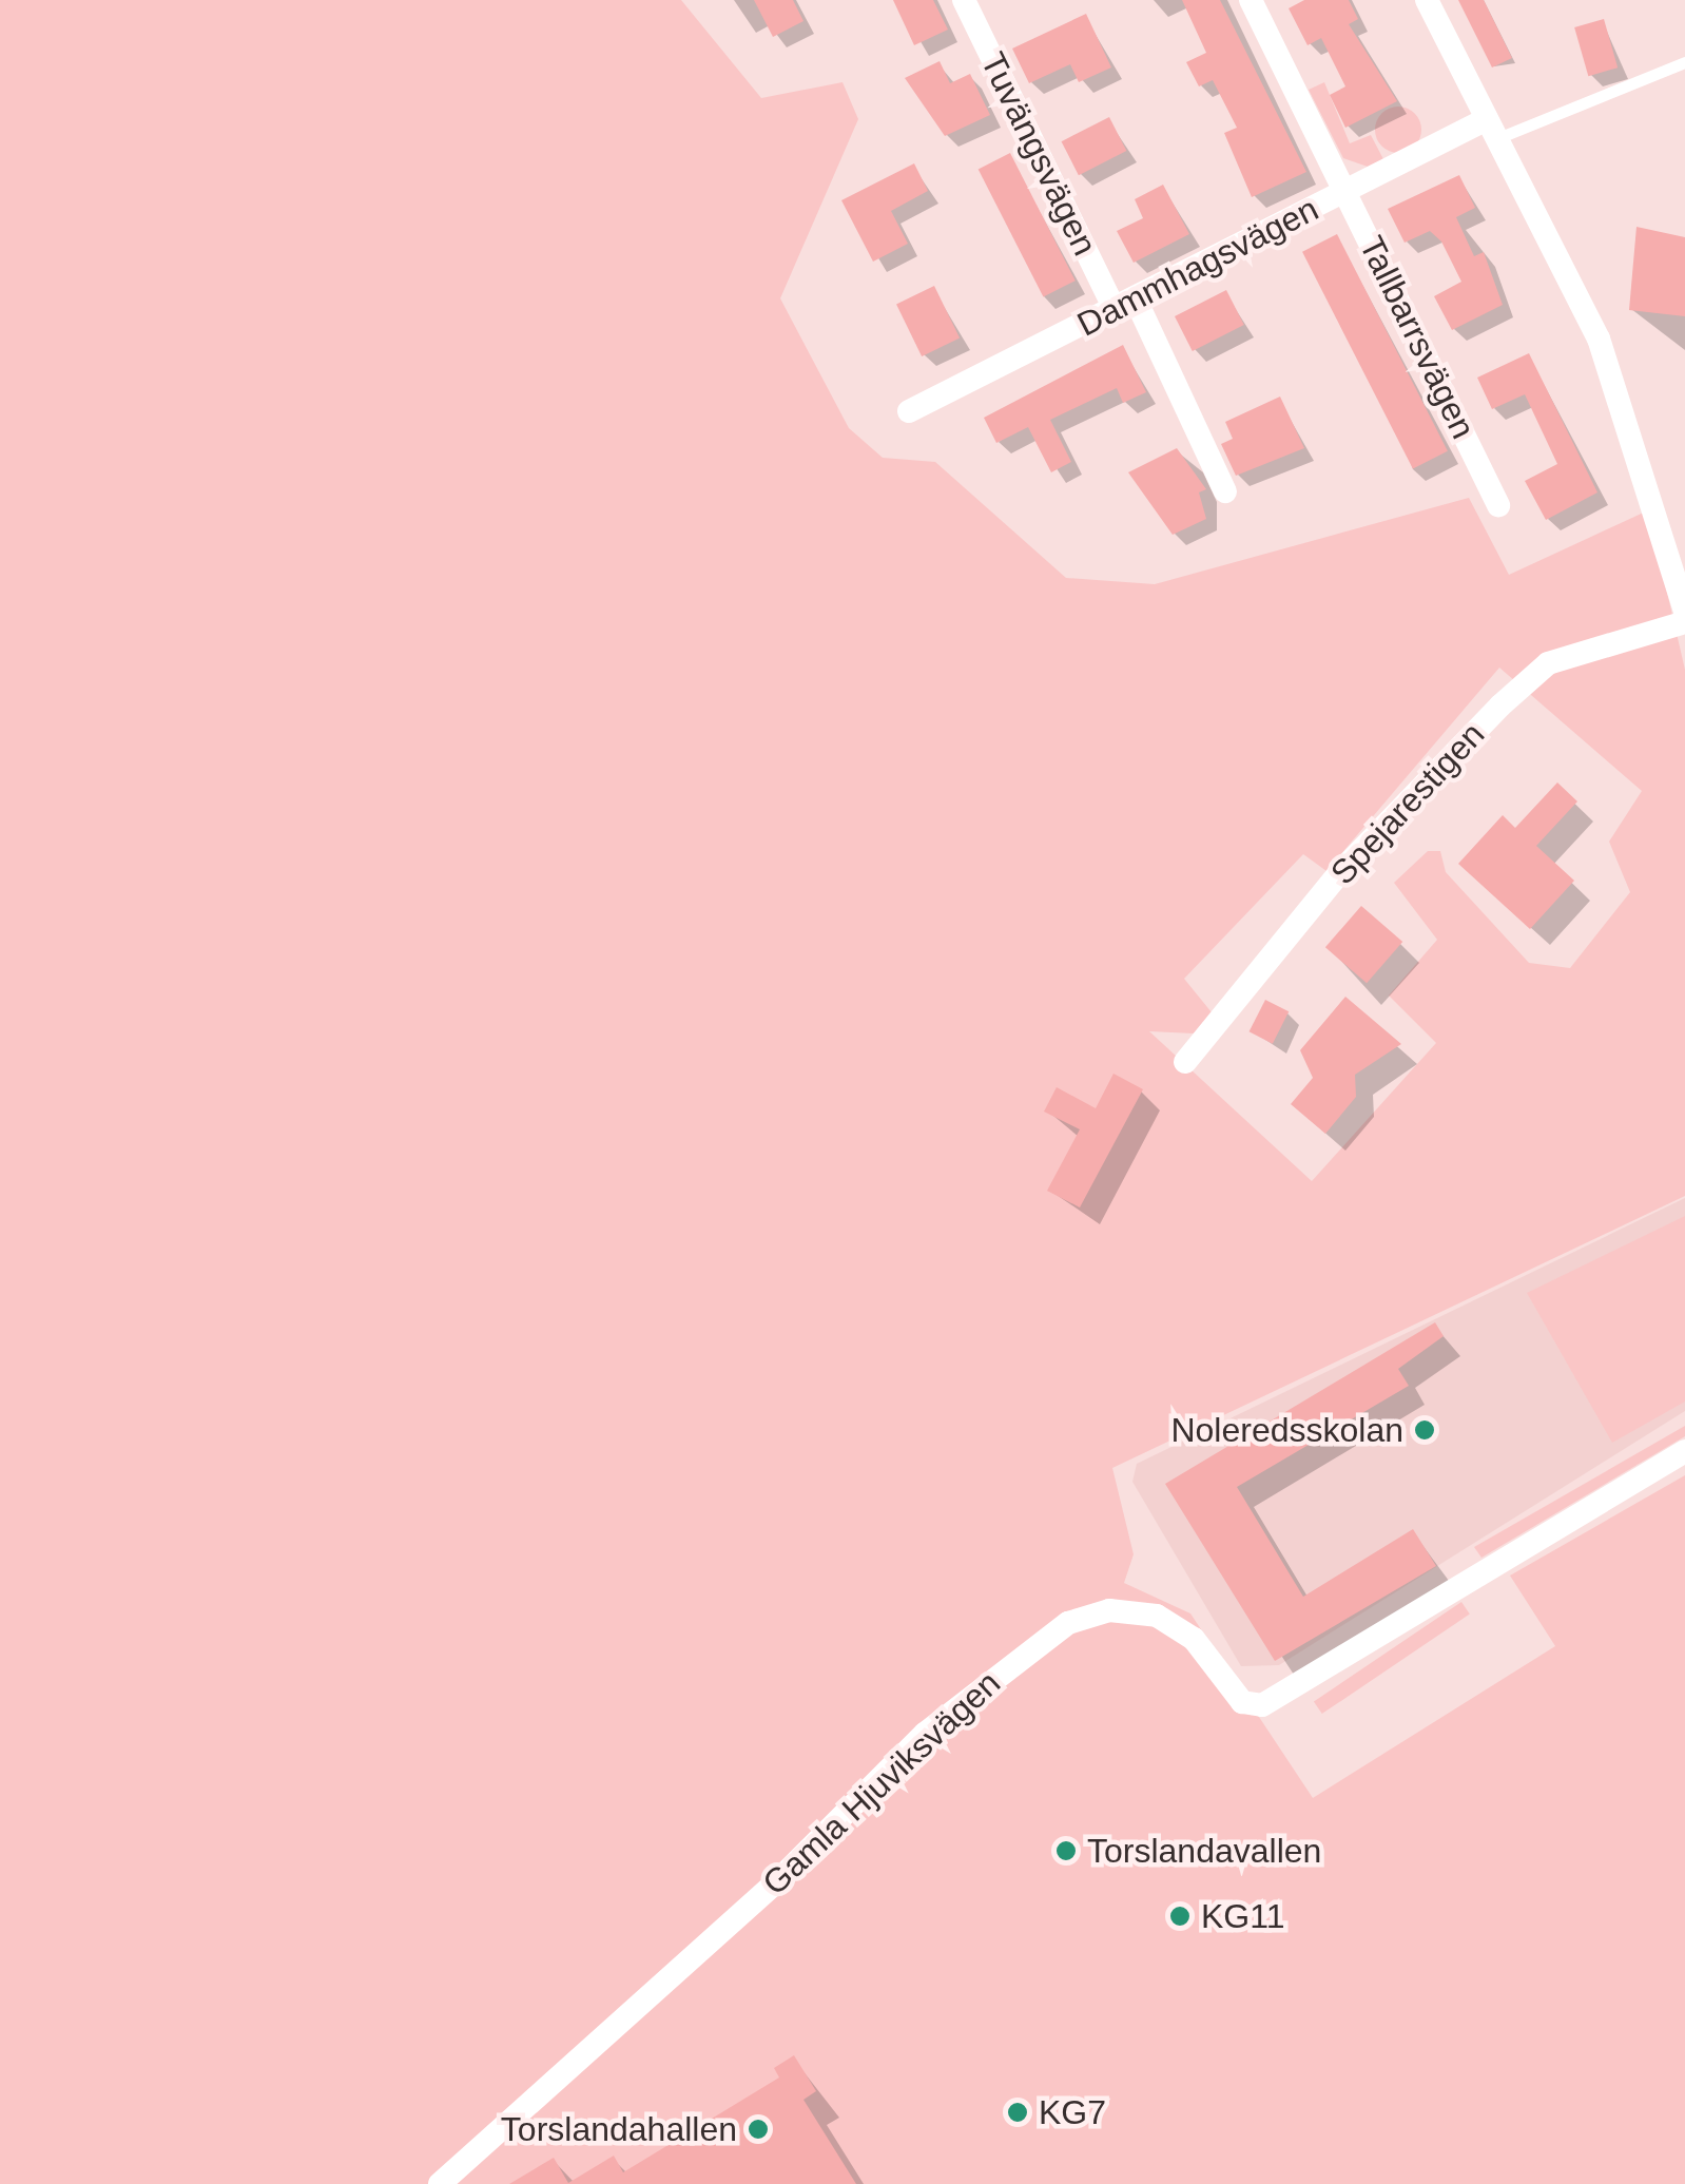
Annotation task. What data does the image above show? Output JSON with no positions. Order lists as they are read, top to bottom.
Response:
{
  "streets": {
    "street": [
      "Tuvängsvägen",
      "Dammhagsvägen",
      "Tallbarrsvägen",
      "Spejarestigen",
      "Gamla Hjuviksvägen"
    ]
  },
  "crossings": [
    ["Tuvängsvägen", "Dammhagsvägen"],
    ["Dammhagsvägen", "Tallbarrsvägen"]
  ],
  "places": [
    "Noleredsskolan",
    "Torslandavallen",
    "KG11",
    "KG7",
    "Torslandahallen"
  ]
}
